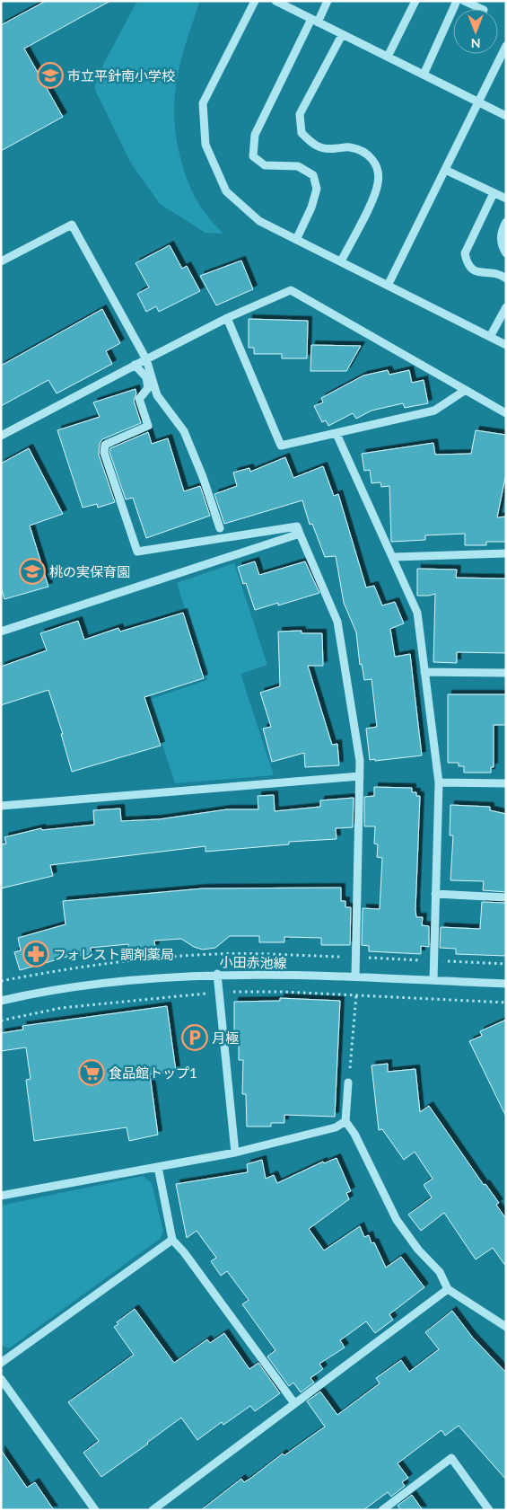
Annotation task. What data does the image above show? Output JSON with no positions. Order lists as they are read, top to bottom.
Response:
{
  "streets": {
    "street": ["小田赤池線"]
  },
  "places": {
    "school or university": ["市立平針南小学校", "桃の実保育園"],
    "pharmacy": ["フォレスト調剤薬局"],
    "parking": ["月極"],
    "supermarket": ["食品館トップ1"]
  },
  "north": "bottom"
}
